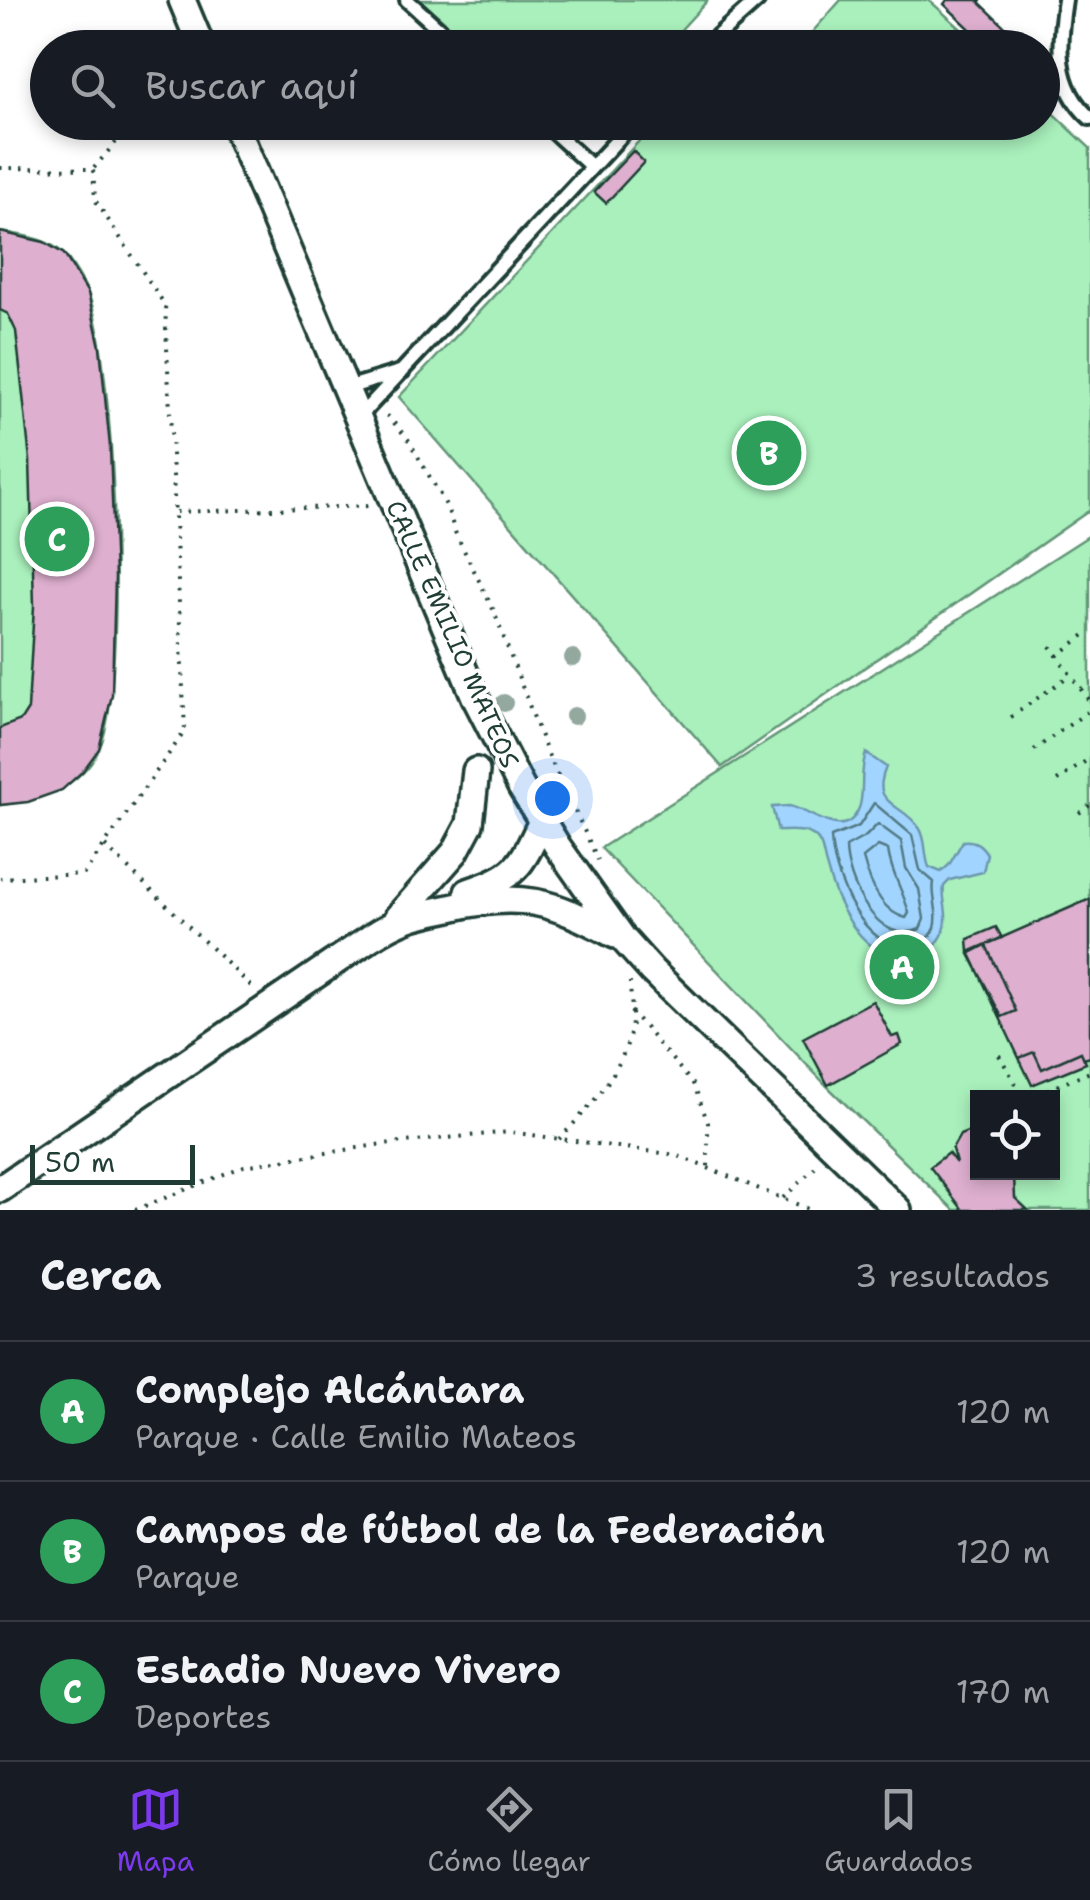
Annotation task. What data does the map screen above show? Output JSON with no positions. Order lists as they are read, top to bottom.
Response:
{
  "streets": {
    "street": ["CALLE EMILIO MATEOS"]
  },
  "scale_bar": "50 m",
  "page": {
    "search": "Buscar aquí",
    "pins": ["B", "C", "A"],
    "scale": "50 m",
    "heading": ["Cerca", "3 resultados"],
    "list": [
      {
        "mark": "A",
        "name": "Complejo Alcántara",
        "note": "Parque · Calle Emilio Mateos",
        "value": "120 m"
      },
      {
        "mark": "B",
        "name": "Campos de fútbol de la Federación",
        "note": "Parque",
        "value": "120 m"
      },
      {
        "mark": "C",
        "name": "Estadio Nuevo Vivero",
        "note": "Deportes",
        "value": "170 m"
      }
    ],
    "nav": ["Mapa", "Cómo llegar", "Guardados"]
  }
}
